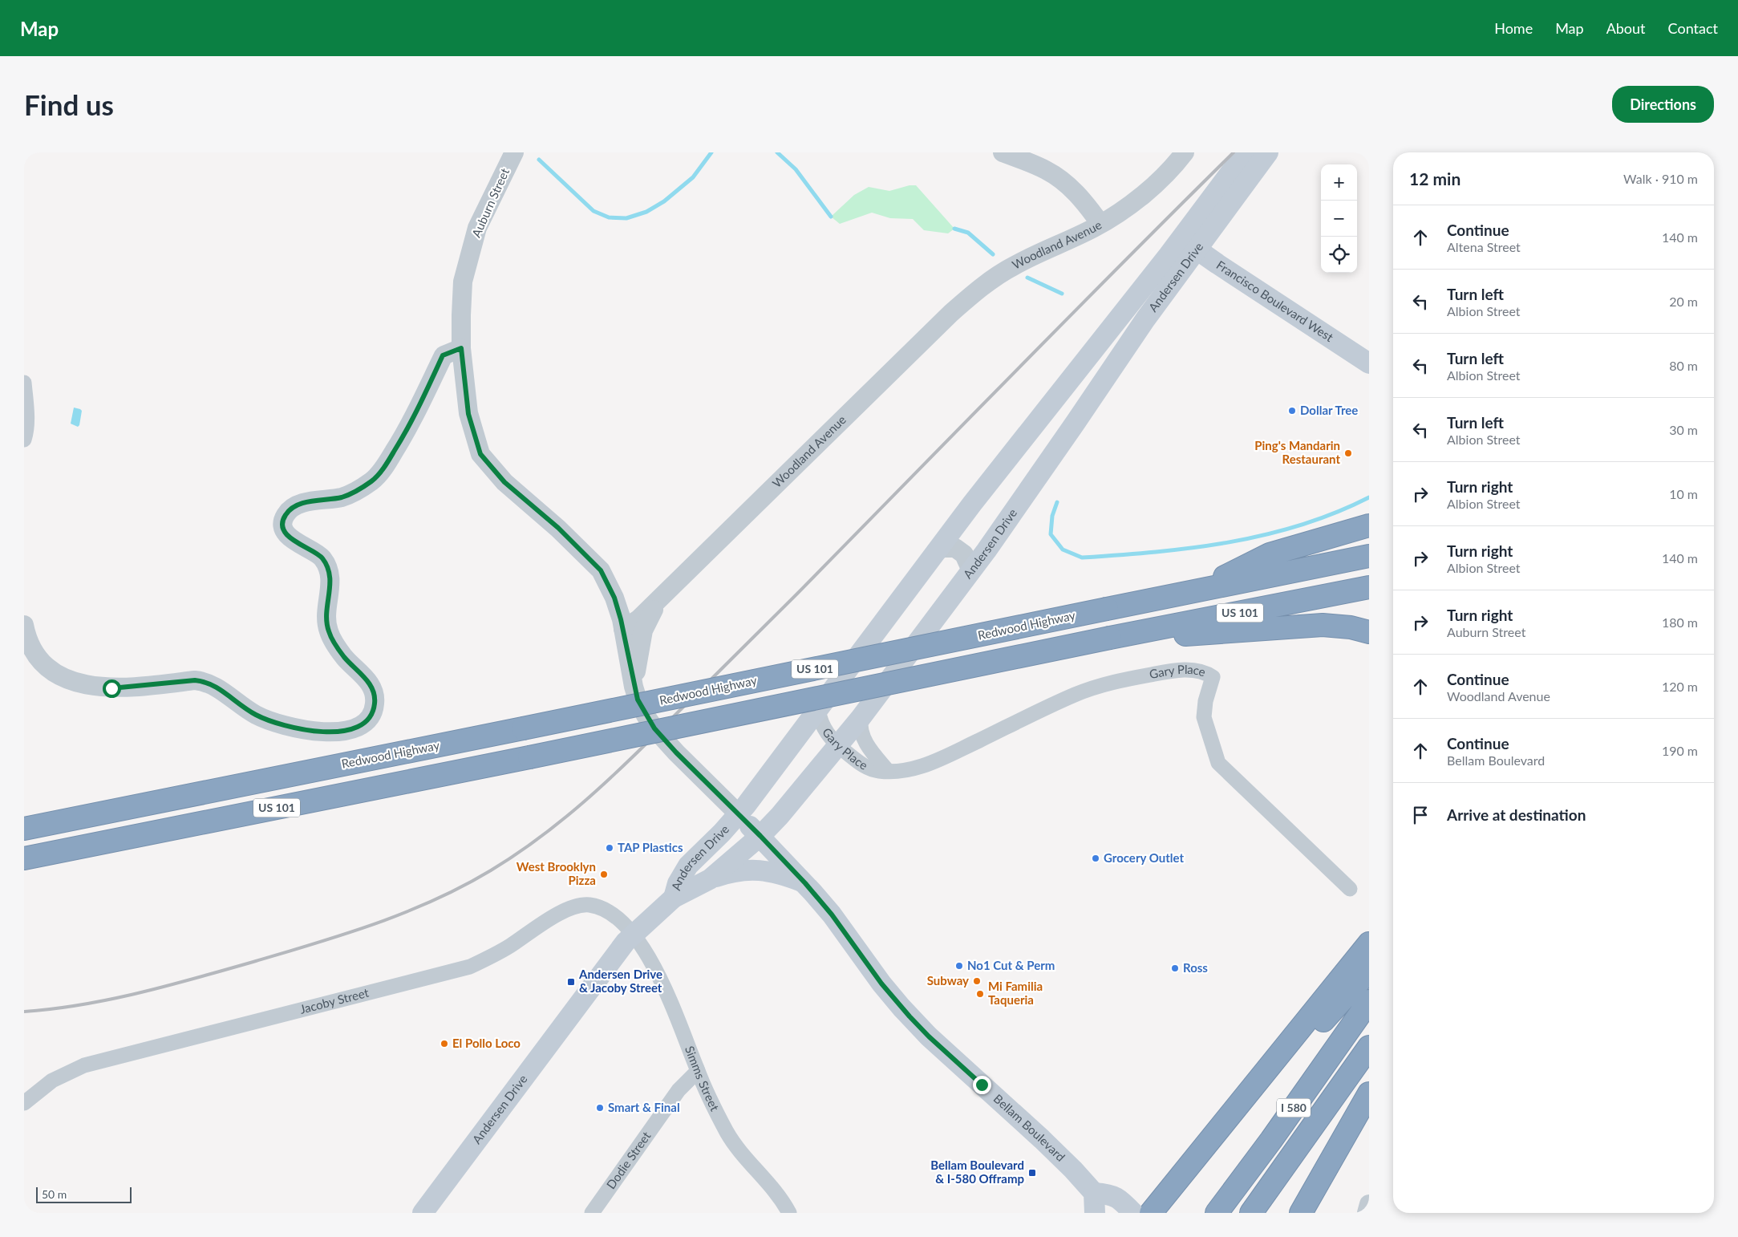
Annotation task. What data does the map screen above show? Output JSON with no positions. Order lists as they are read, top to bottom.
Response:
{
  "streets": {
    "highway": ["US 101", "Redwood Highway", "I 580"],
    "main road": ["Andersen Drive", "Francisco Boulevard West", "Bellam Boulevard"],
    "street": [
      "Auburn Street",
      "Woodland Avenue",
      "Gary Place",
      "Jacoby Street",
      "Simms Street",
      "Dodie Street"
    ]
  },
  "crossings": [
    ["Auburn Street", "Woodland Avenue"],
    ["Andersen Drive", "Francisco Boulevard West"],
    ["Andersen Drive", "Gary Place"],
    ["Andersen Drive", "Jacoby Street"],
    ["Andersen Drive", "Simms Street"],
    ["Andersen Drive", "Bellam Boulevard"],
    ["Jacoby Street", "Simms Street"],
    ["Simms Street", "Dodie Street"]
  ],
  "places": {
    "other": [
      "Dollar Tree",
      "Ping's Mandarin Restaurant",
      "TAP Plastics",
      "Grocery Outlet",
      "West Brooklyn Pizza",
      "No1 Cut & Perm",
      "Ross",
      "Subway",
      "Mi Familia Taqueria",
      "El Pollo Loco",
      "Smart & Final"
    ],
    "transit": ["Andersen Drive & Jacoby Street", "Bellam Boulevard & I-580 Offramp"]
  },
  "scale_bar": "50 m",
  "page": {
    "header": "Map",
    "nav": [
      "Home",
      "Map",
      "About",
      "Contact"
    ],
    "buttons": "Directions",
    "title": "Find us",
    "heading": ["12 min", "Walk · 910 m"],
    "map_buttons": ["+", "−"],
    "list": [
      ["Continue", "Altena Street", "140 m"],
      ["Turn left", "Albion Street", "20 m"],
      ["Turn left", "Albion Street", "80 m"],
      ["Turn left", "Albion Street", "30 m"],
      ["Turn right", "Albion Street", "10 m"],
      ["Turn right", "Albion Street", "140 m"],
      ["Turn right", "Auburn Street", "180 m"],
      ["Continue", "Woodland Avenue", "120 m"],
      ["Continue", "Bellam Boulevard", "190 m"],
      "Arrive at destination"
    ],
    "scale": "50 m"
  }
}
